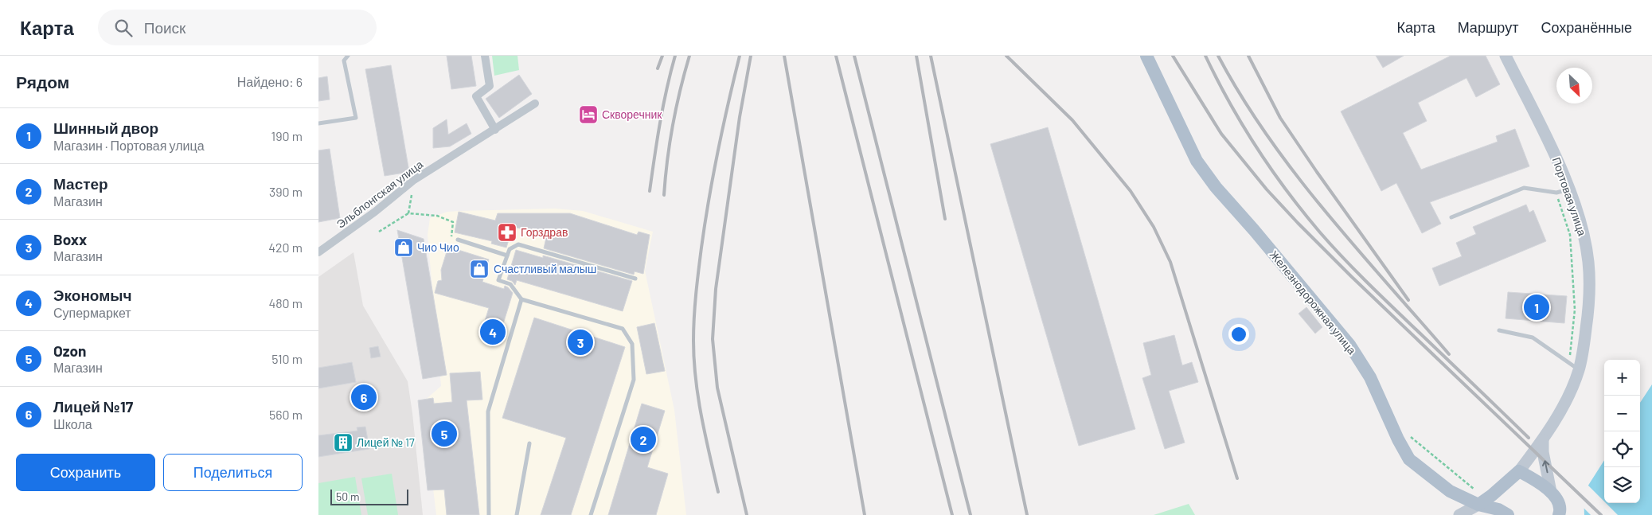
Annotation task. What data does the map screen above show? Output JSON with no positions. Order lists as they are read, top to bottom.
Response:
{
  "streets": {
    "main road": ["Портовая улица", "Железнодорожная улица"],
    "street": ["Эльблонгская улица"]
  },
  "crossings": [
    ["Портовая улица", "Железнодорожная улица"]
  ],
  "places": {
    "hotel": ["Скворечник"],
    "pharmacy": ["Горздрав"],
    "shop": ["Чио Чио", "Счастливый малыш"],
    "building": ["Лицей № 17"]
  },
  "scale_bar": "50 m",
  "north": "bottom right",
  "page": {
    "header": "Карта",
    "search": "Поиск",
    "nav": ["Карта", "Маршрут", "Сохранённые"],
    "heading": ["Рядом", "Найдено: 6"],
    "list": [
      {
        "mark": "1",
        "name": "Шинный двор",
        "note": "Магазин · Портовая улица",
        "value": "190 m"
      },
      {
        "mark": "2",
        "name": "Мастер",
        "note": "Магазин",
        "value": "390 m"
      },
      {
        "mark": "3",
        "name": "Boxx",
        "note": "Магазин",
        "value": "420 m"
      },
      {
        "mark": "4",
        "name": "Экономыч",
        "note": "Супермаркет",
        "value": "480 m"
      },
      {
        "mark": "5",
        "name": "Ozon",
        "note": "Магазин",
        "value": "510 m"
      },
      {
        "mark": "6",
        "name": "Лицей №17",
        "note": "Школа",
        "value": "560 m"
      }
    ],
    "pins": [
      "1",
      "4",
      "3",
      "6",
      "5",
      "2"
    ],
    "map_buttons": ["+", "−"],
    "buttons": ["Сохранить", "Поделиться"],
    "scale": "50 m"
  }
}
